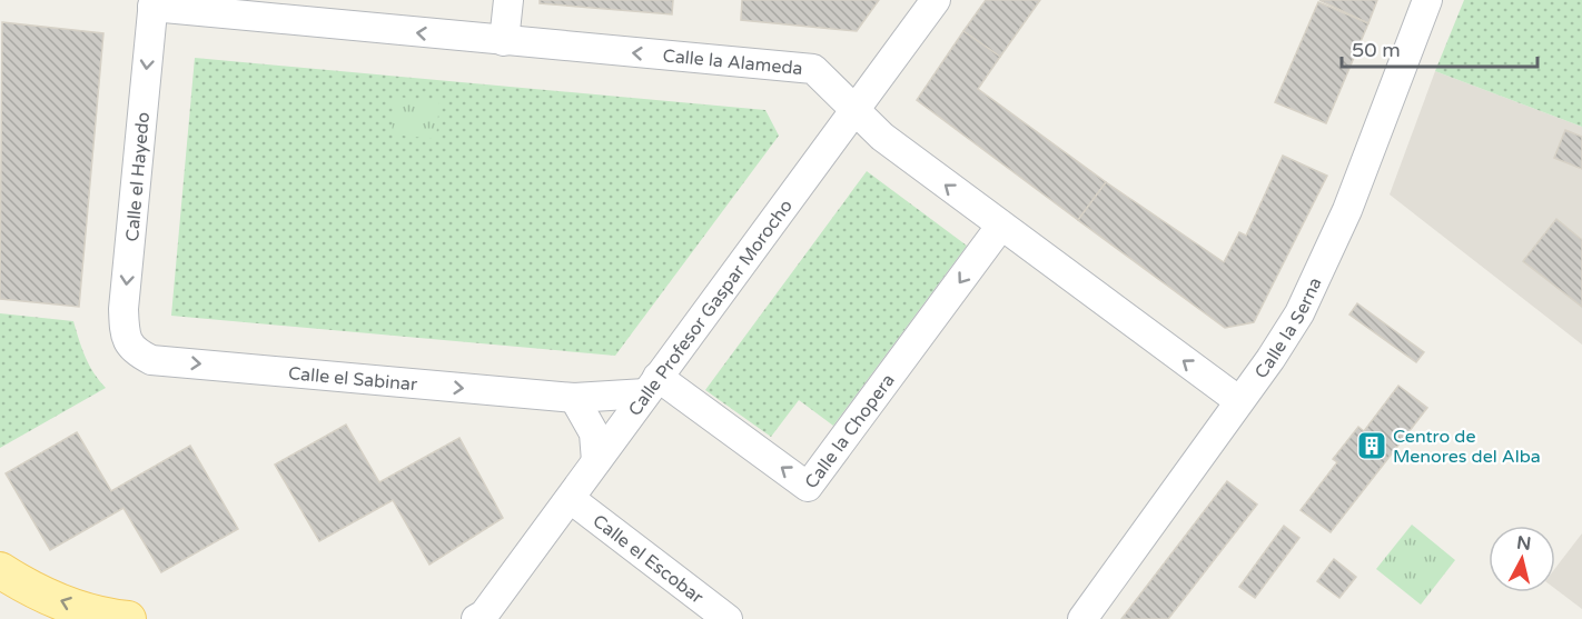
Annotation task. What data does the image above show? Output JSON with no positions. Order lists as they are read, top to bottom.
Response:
{
  "streets": {
    "street": [
      "Calle la Alameda",
      "Calle el Hayedo",
      "Calle Profesor Gaspar Morocho",
      "Calle la Serna",
      "Calle el Sabinar",
      "Calle la Chopera",
      "Calle el Escobar"
    ]
  },
  "crossings": [
    ["Calle la Alameda", "Calle el Hayedo"],
    ["Calle la Alameda", "Calle Profesor Gaspar Morocho"],
    ["Calle la Alameda", "Calle la Serna"],
    ["Calle la Alameda", "Calle la Chopera"],
    ["Calle el Hayedo", "Calle el Sabinar"],
    ["Calle Profesor Gaspar Morocho", "Calle el Sabinar"],
    ["Calle Profesor Gaspar Morocho", "Calle la Chopera"],
    ["Calle Profesor Gaspar Morocho", "Calle el Escobar"],
    ["Calle el Sabinar", "Calle la Chopera"]
  ],
  "one_way": ["Calle la Alameda", "Calle el Hayedo", "Calle el Sabinar"],
  "places": {
    "building": ["Centro de Menores del Alba"]
  },
  "scale_bar": "50 m",
  "north": "top"
}
